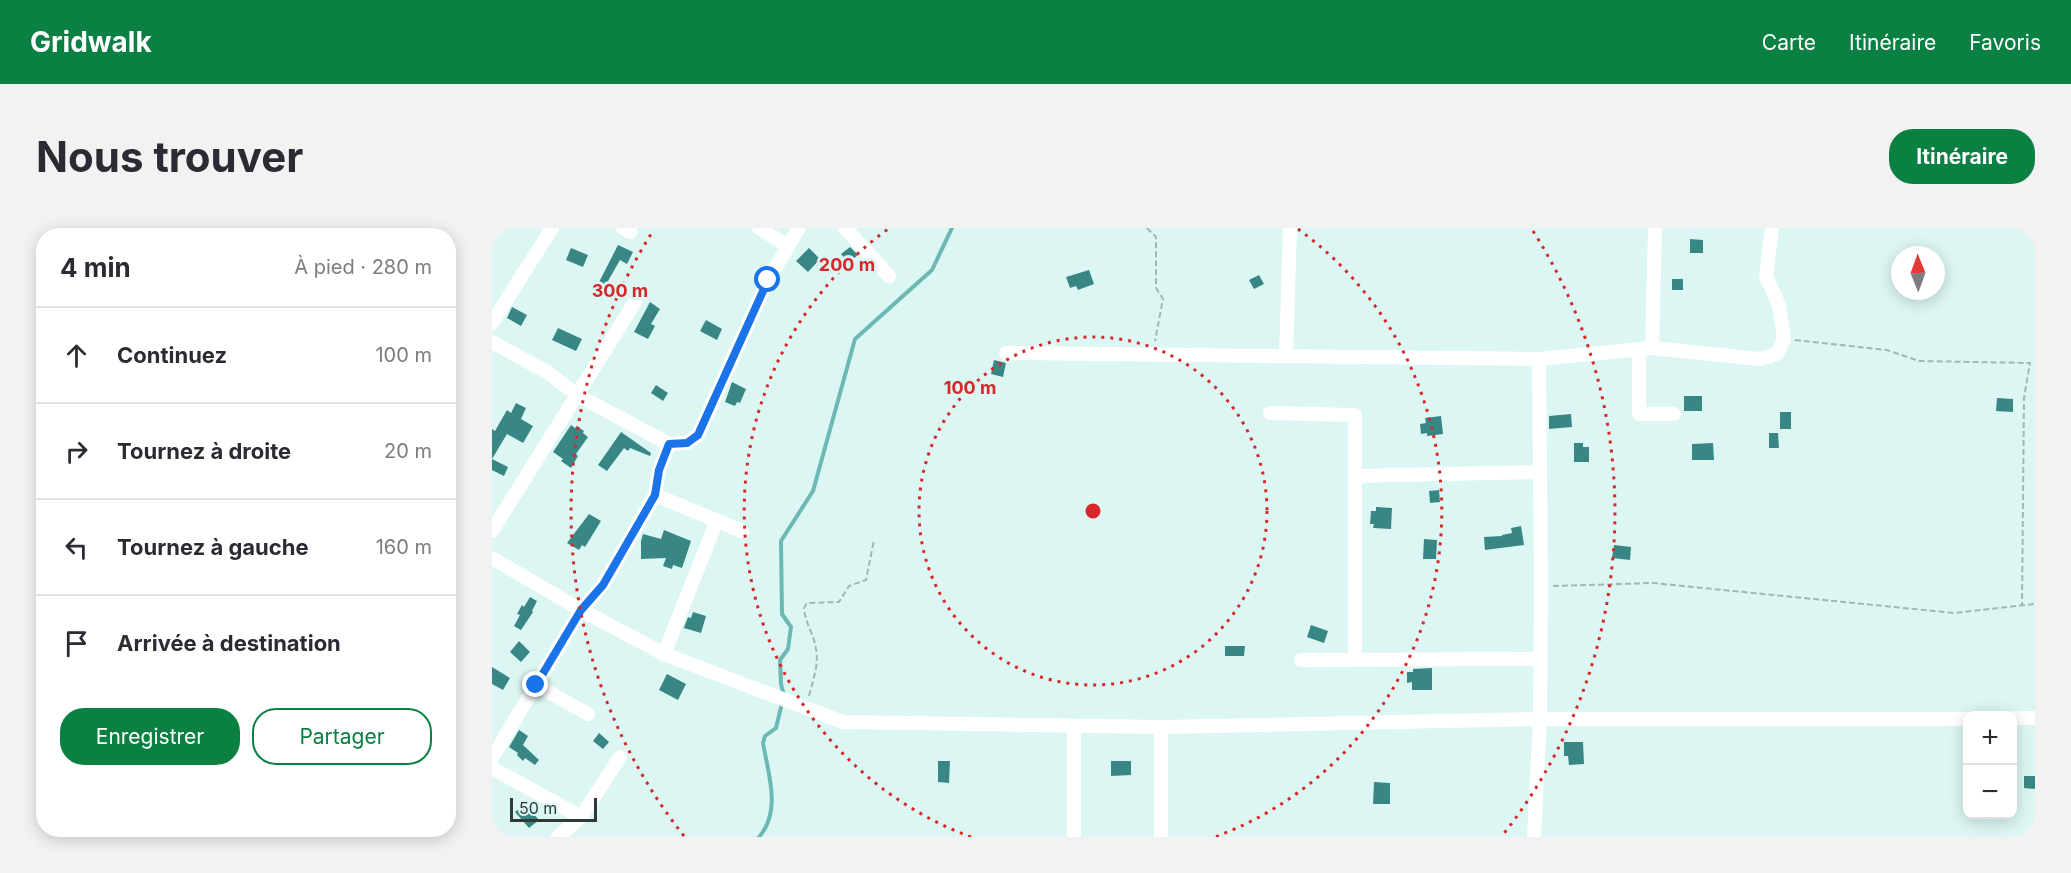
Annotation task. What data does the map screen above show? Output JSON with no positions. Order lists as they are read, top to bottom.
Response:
{
  "scale_bar": "50 m",
  "north": "top",
  "page": {
    "header": "Gridwalk",
    "nav": ["Carte", "Itinéraire", "Favoris"],
    "buttons": [
      "Itinéraire",
      ["Enregistrer", "Partager"]
    ],
    "title": "Nous trouver",
    "heading": ["4 min", "À pied · 280 m"],
    "list": [
      ["Continuez", "100 m"],
      ["Tournez à droite", "20 m"],
      ["Tournez à gauche", "160 m"],
      "Arrivée à destination"
    ],
    "map_buttons": ["+", "−"],
    "scale": "50 m"
  },
  "rings": ["200 m", "300 m", "100 m"]
}
